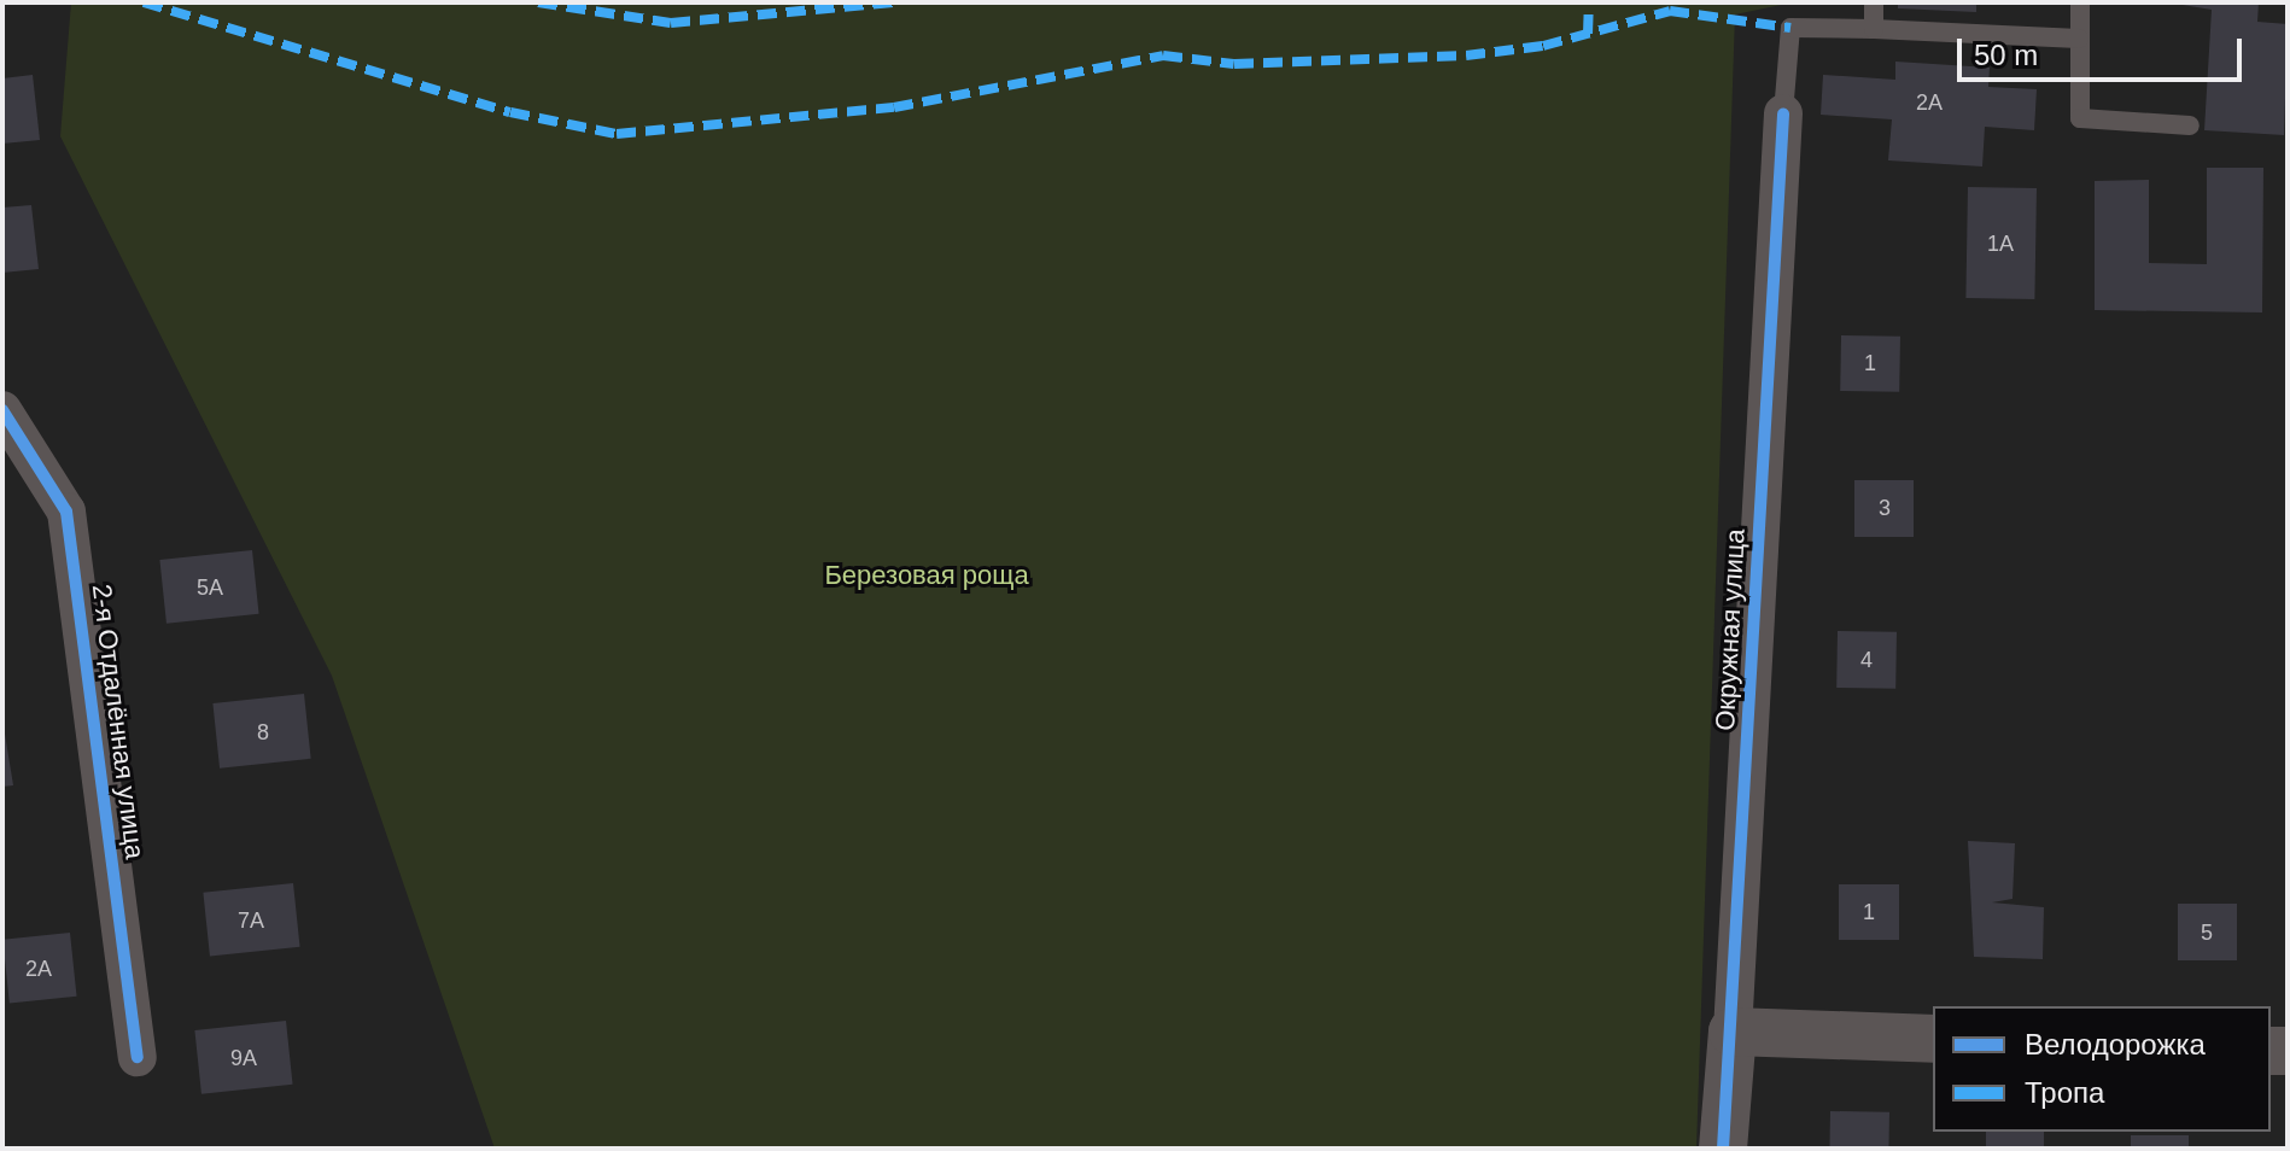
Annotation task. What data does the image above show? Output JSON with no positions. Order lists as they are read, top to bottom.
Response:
{
  "streets": {
    "street": ["Окружная улица", "2-я Отдалённая улица"]
  },
  "parks": ["Березовая роща"],
  "house_numbers": [
    "2А",
    "1А",
    "1",
    "3",
    "5А",
    "4",
    "8",
    "1",
    "7А",
    "5",
    "2А",
    "9А"
  ],
  "legend": ["Велодорожка", "Тропа"],
  "scale_bar": "50 m"
}
